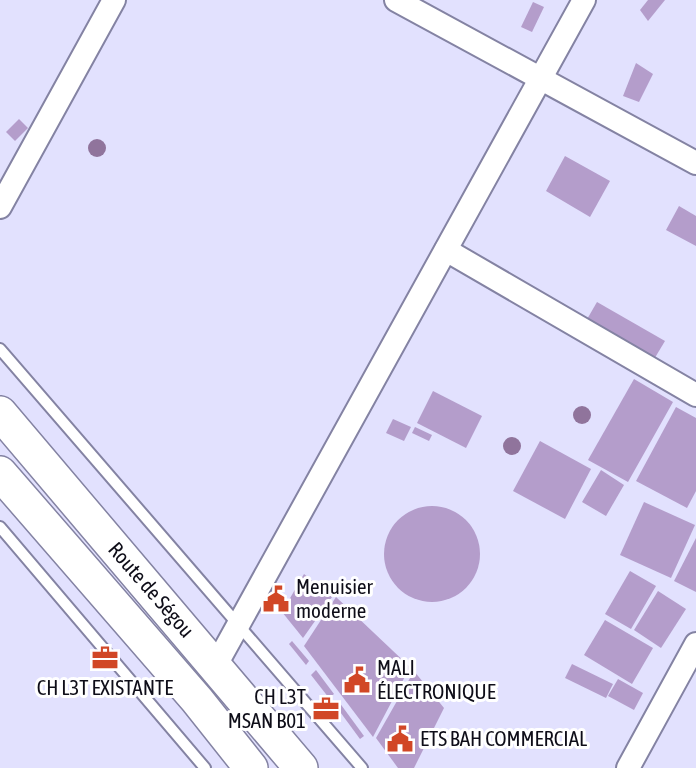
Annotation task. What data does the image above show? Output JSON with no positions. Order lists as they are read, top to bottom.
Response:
{
  "streets": {
    "highway": ["Route de Ségou"]
  },
  "places": {
    "public building": ["Menuisier moderne", "MALI ÉLECTRONIQUE", "ETS BAH COMMERCIAL"],
    "office": ["CH L3T EXISTANTE", "CH L3T MSAN B01"]
  }
}
